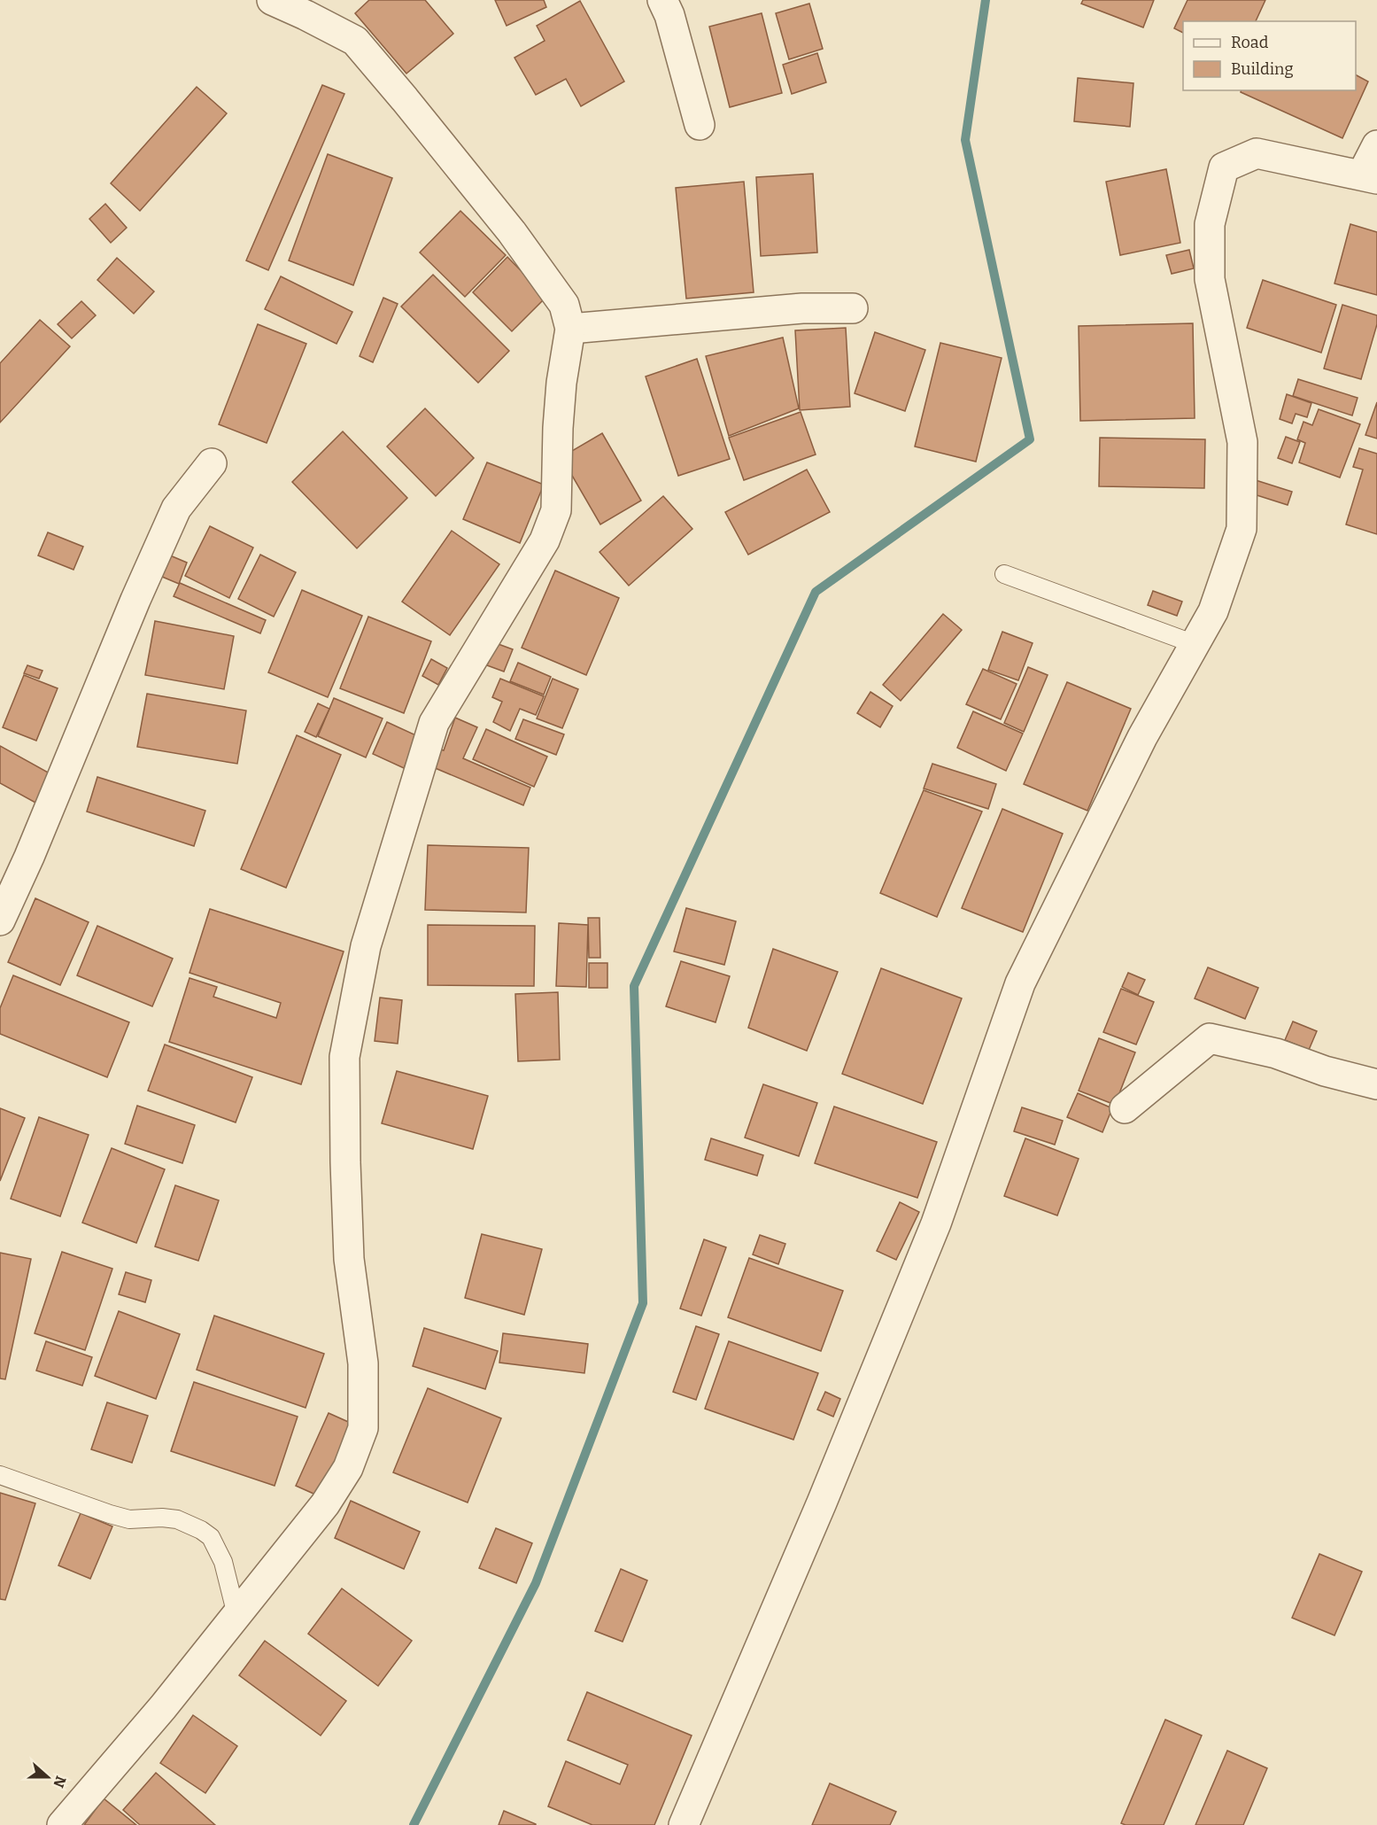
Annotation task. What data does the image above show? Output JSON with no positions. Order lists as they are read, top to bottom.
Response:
{
  "legend": ["Road", "Building"],
  "north": "right"
}
